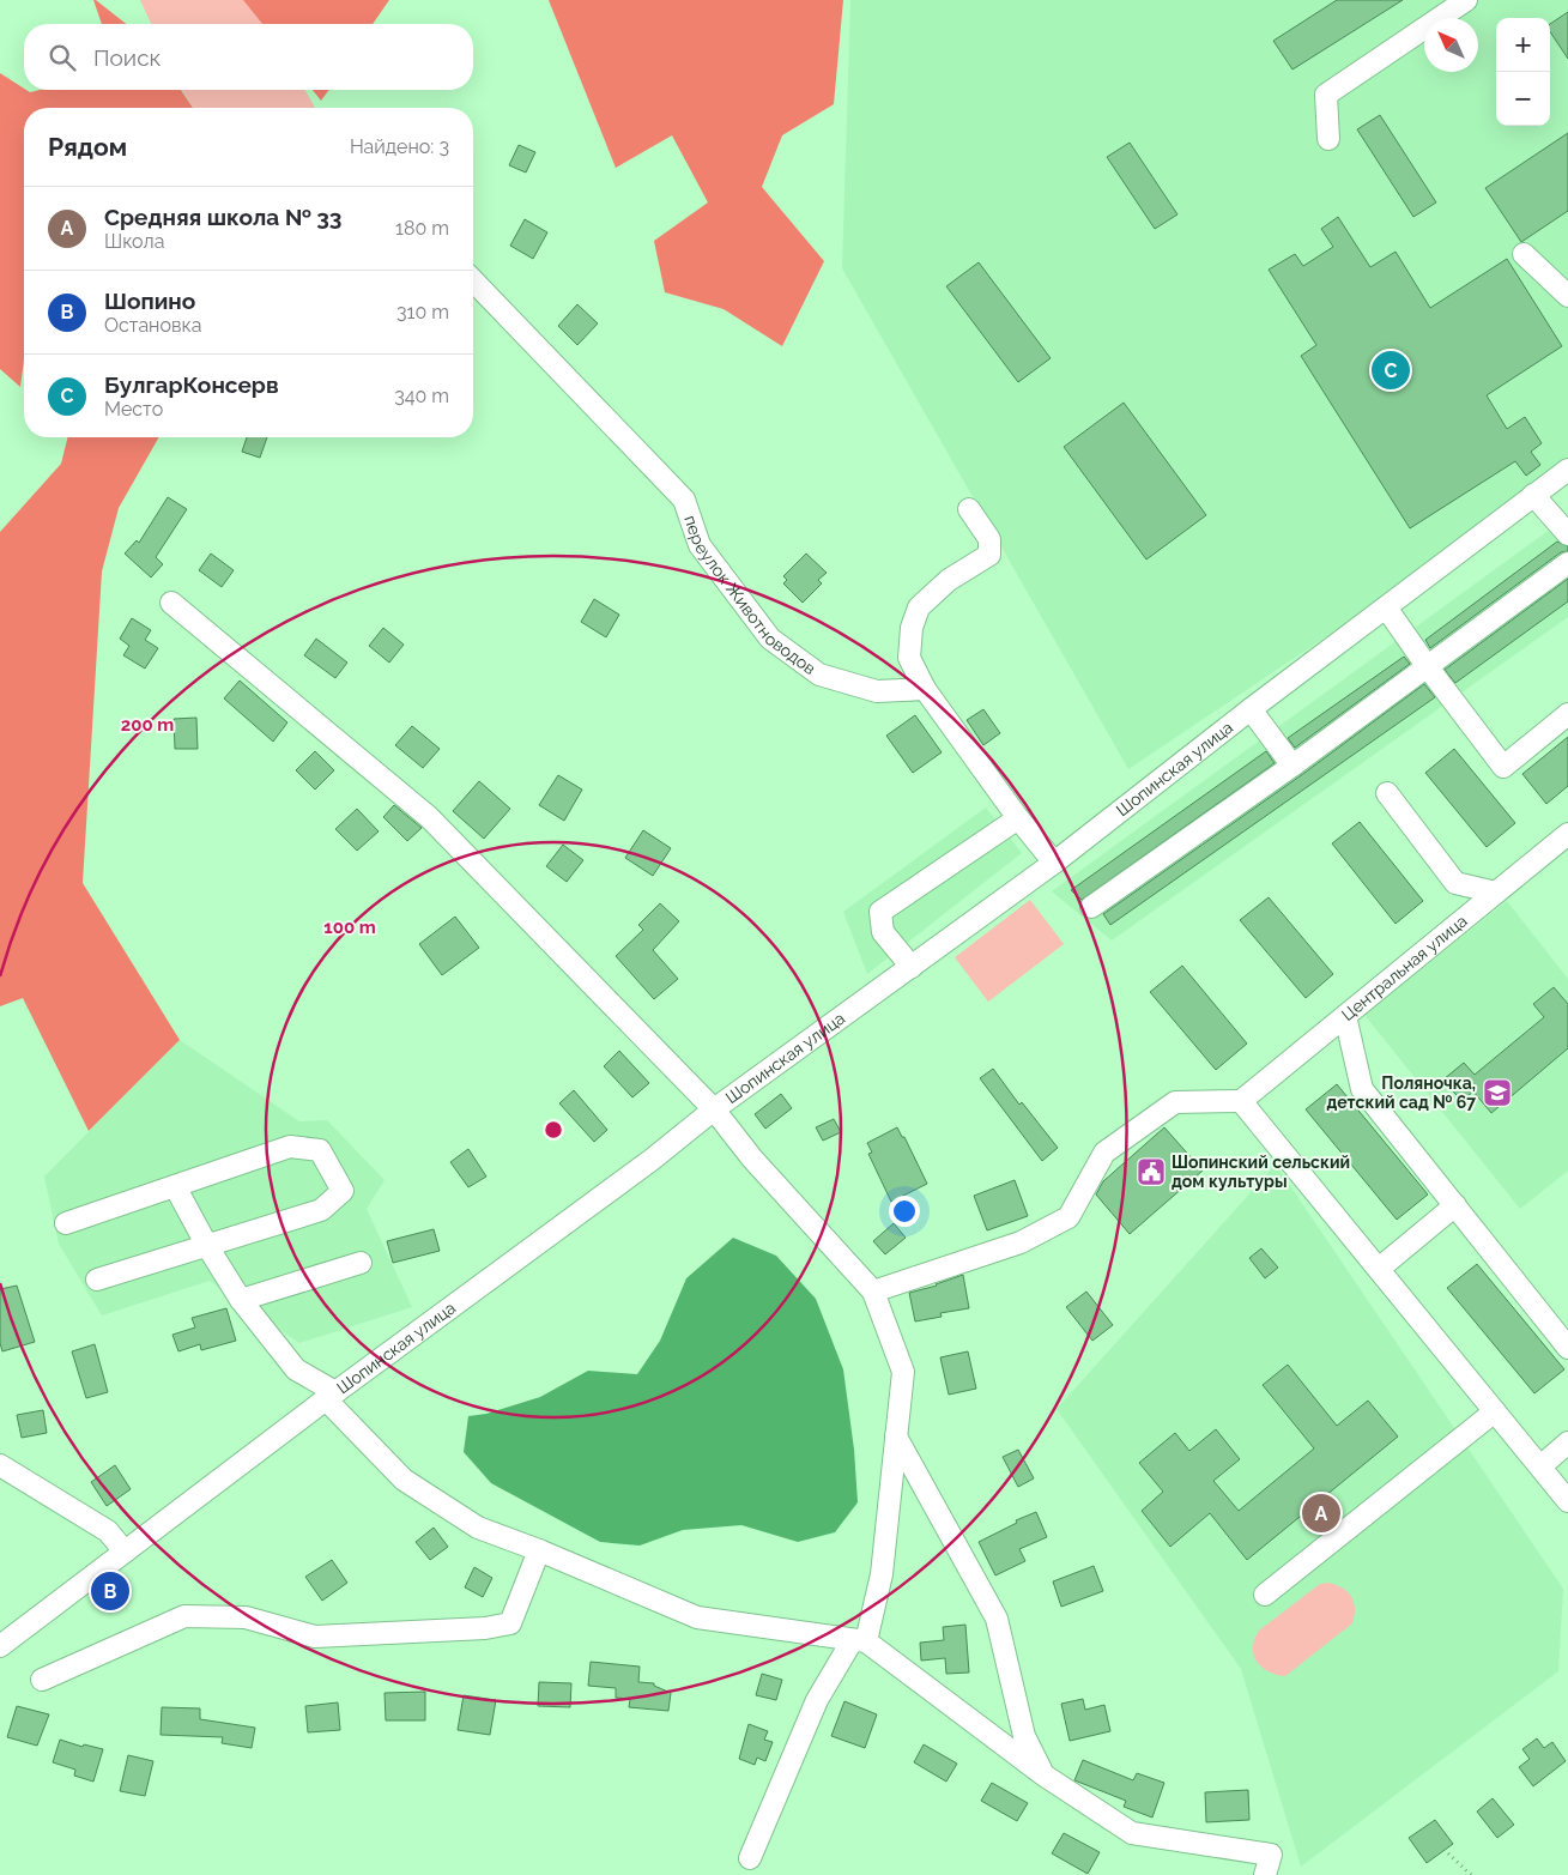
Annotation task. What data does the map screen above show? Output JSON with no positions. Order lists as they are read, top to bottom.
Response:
{
  "streets": {
    "street": ["переулок Животноводов", "Шопинская улица", "Центральная улица"]
  },
  "places": {
    "school or university": ["Поляночка, детский сад № 67"],
    "public building": ["Шопинский сельский дом культуры"]
  },
  "north": "top left",
  "page": {
    "map_buttons": ["+", "−"],
    "search": "Поиск",
    "heading": ["Рядом", "Найдено: 3"],
    "list": [
      {
        "mark": "A",
        "name": "Средняя школа № 33",
        "note": "Школа",
        "value": "180 m"
      },
      {
        "mark": "B",
        "name": "Шопино",
        "note": "Остановка",
        "value": "310 m"
      },
      {
        "mark": "C",
        "name": "БулгарКонсерв",
        "note": "Место",
        "value": "340 m"
      }
    ],
    "pins": ["C", "A", "B"]
  },
  "rings": ["200 m", "100 m"]
}
